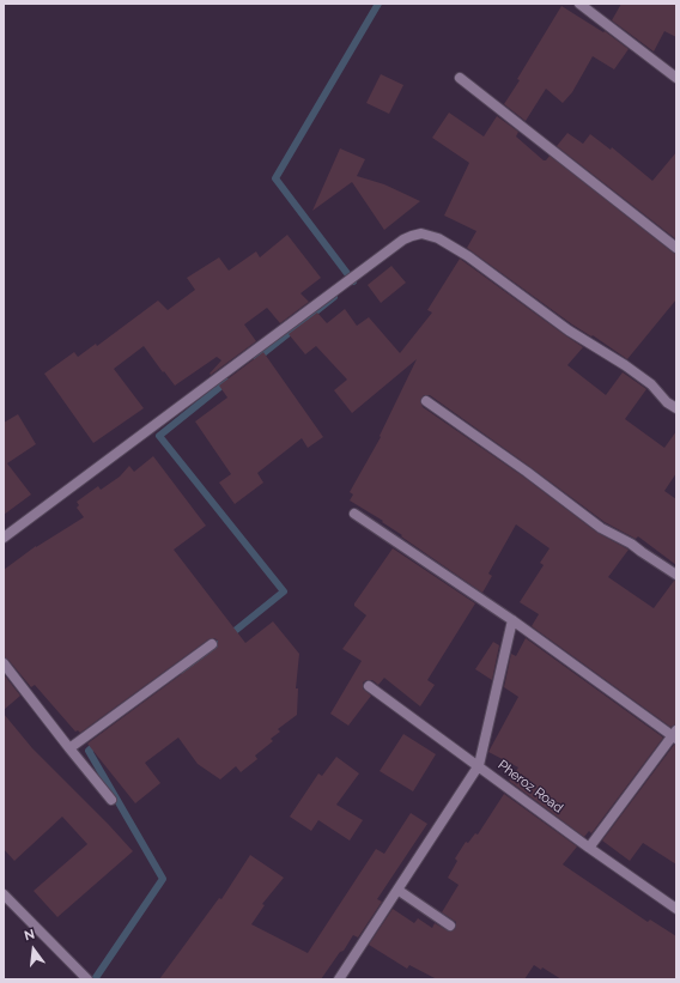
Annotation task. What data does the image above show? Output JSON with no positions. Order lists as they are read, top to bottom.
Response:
{
  "streets": {
    "street": ["Pheroz Road"]
  },
  "north": "top"
}
